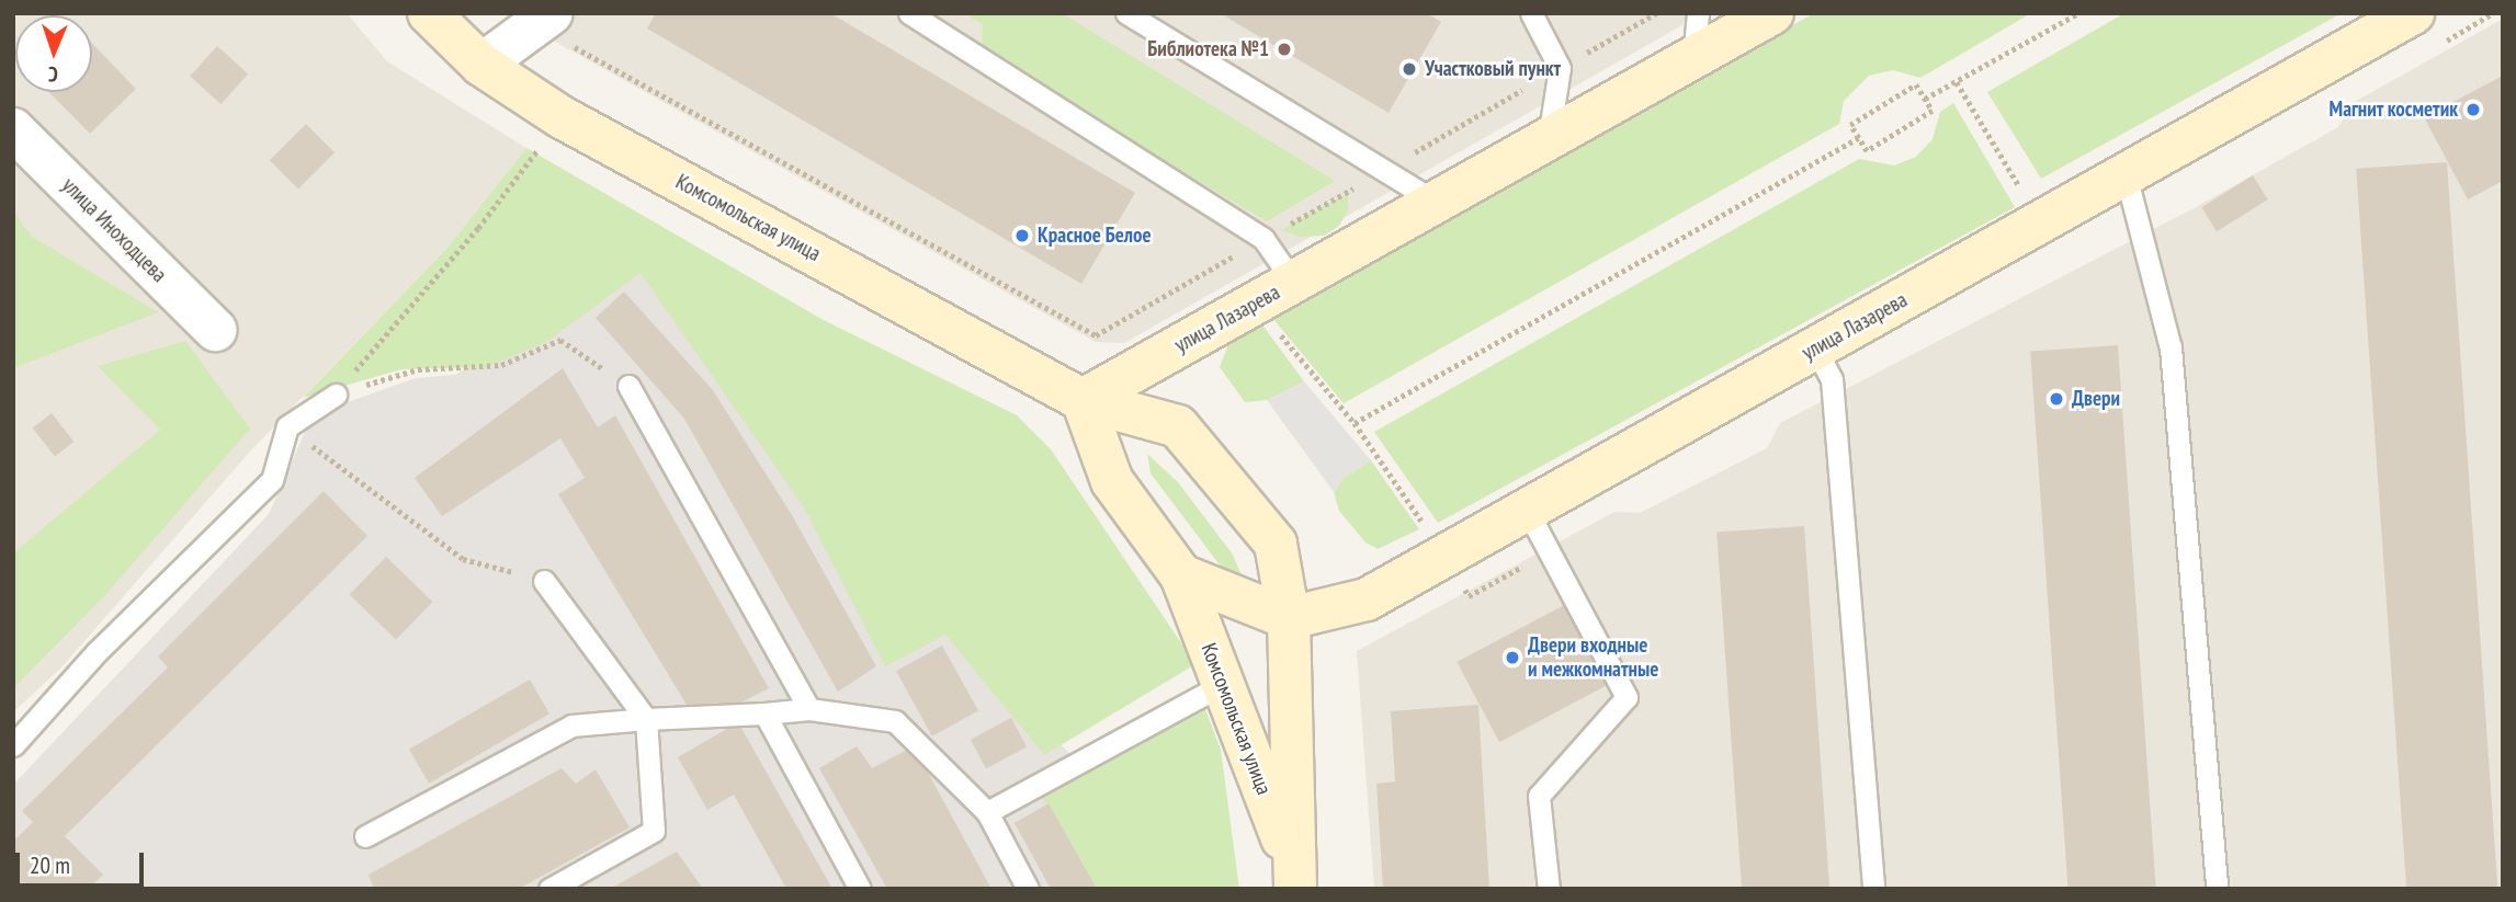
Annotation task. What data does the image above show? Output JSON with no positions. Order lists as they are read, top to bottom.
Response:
{
  "streets": {
    "main road": ["Комсомольская улица", "улица Лазарева"],
    "street": ["улица Иноходцева"]
  },
  "crossings": [
    ["Комсомольская улица", "улица Лазарева"]
  ],
  "places": [
    "Библиотека №1",
    "Участковый пункт",
    "Магнит косметик",
    "Красное Белое",
    "Двери",
    "Двери входные и межкомнатные"
  ],
  "scale_bar": "20 m",
  "north": "bottom"
}
